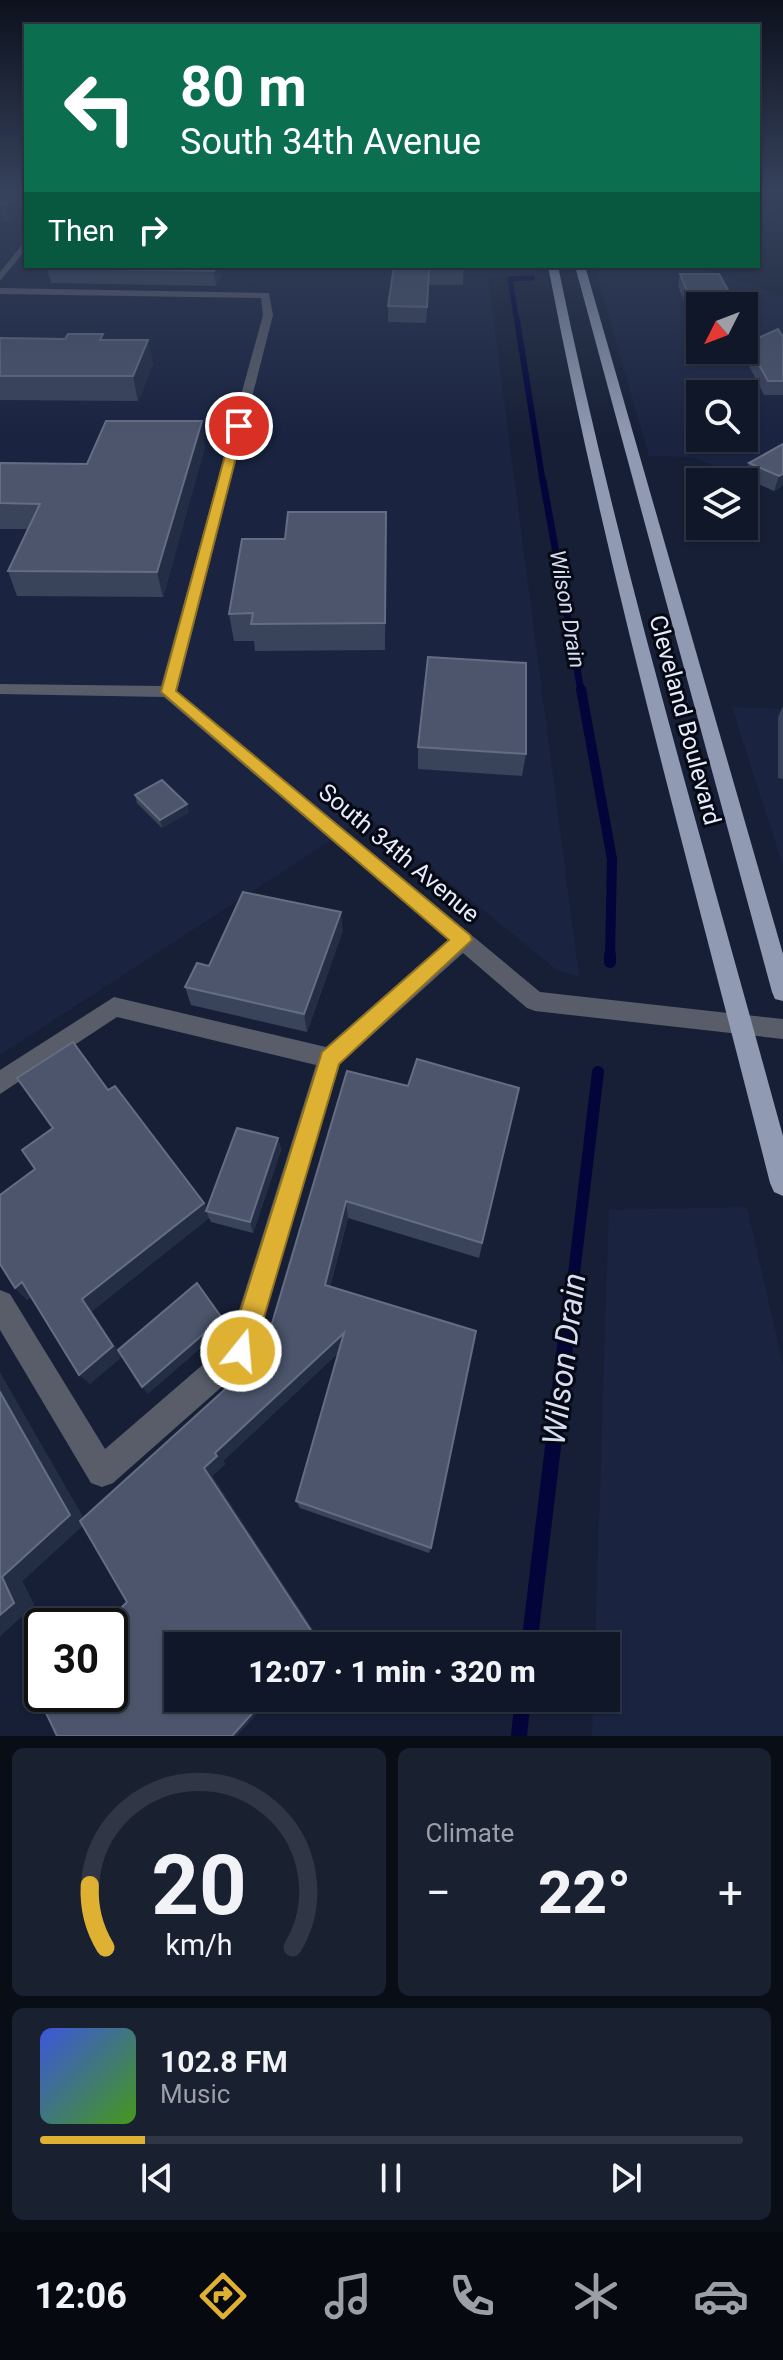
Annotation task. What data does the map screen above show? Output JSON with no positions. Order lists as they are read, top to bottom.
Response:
{
  "streets": {
    "main road": ["Cleveland Boulevard"],
    "street": ["South 34th Avenue"]
  },
  "crossings": [
    ["Cleveland Boulevard", "South 34th Avenue"]
  ],
  "water": ["Wilson Drain"],
  "north": "bottom left",
  "page": {
    "turn": ["80 m", "South 34th Avenue"],
    "then": "Then",
    "limit": "30",
    "trip": "12:07 · 1 min · 320 m",
    "tile": "Climate",
    "heat": ["−", "22°", "+"],
    "song": ["102.8 FM", "Music"],
    "tabs": "12:06",
    "gauge": ["20", "km/h"]
  }
}
